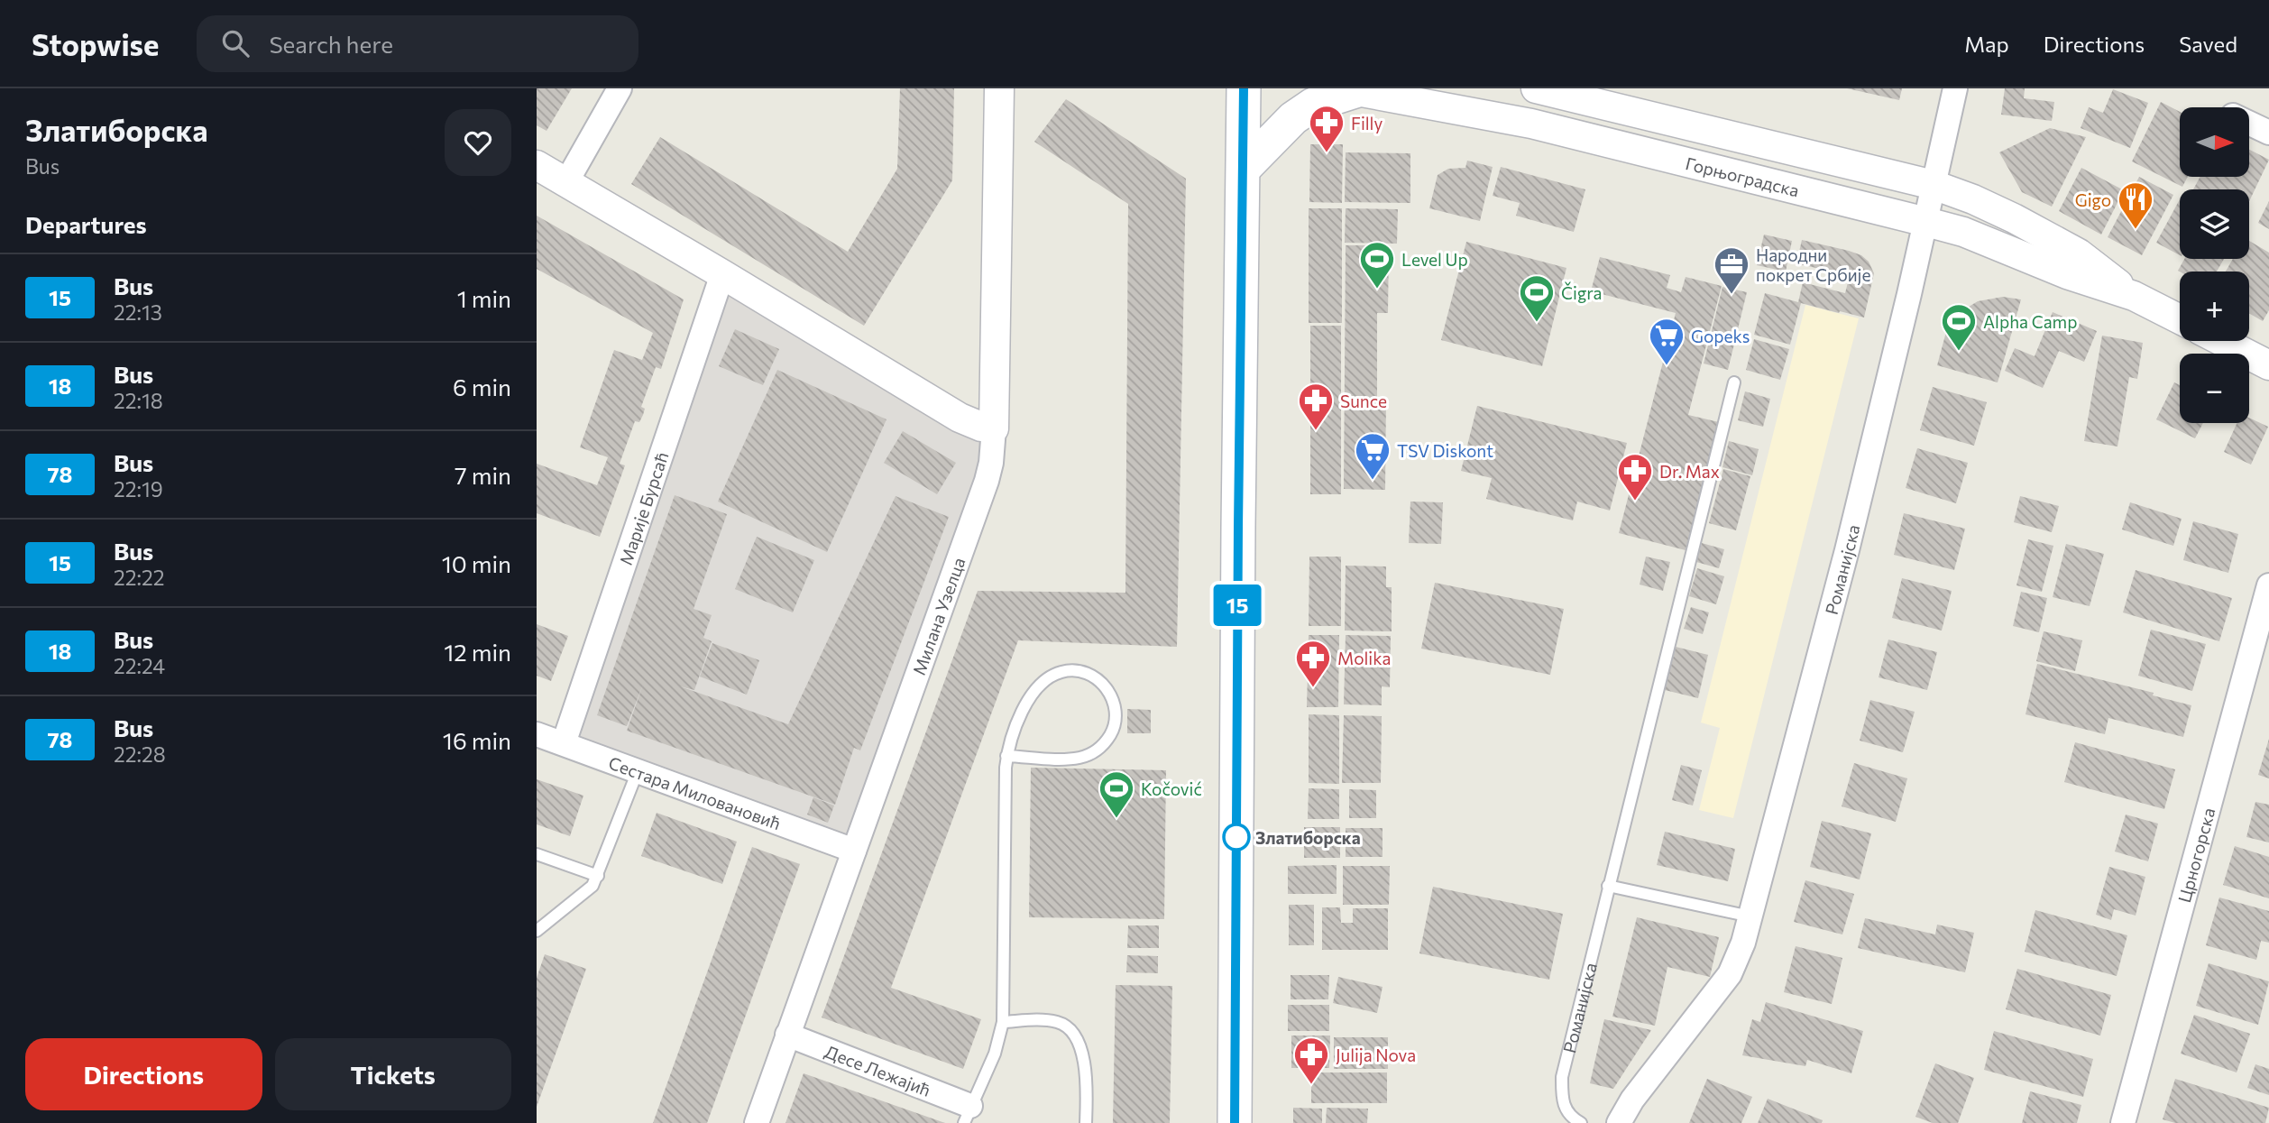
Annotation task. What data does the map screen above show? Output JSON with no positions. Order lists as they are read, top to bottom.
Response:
{
  "streets": {
    "street": [
      "Горњоградска",
      "Марије Бурсаћ",
      "Романијска",
      "Милана Узелца",
      "Сестара Миловановић",
      "Црногорска",
      "Десе Лежајић"
    ]
  },
  "crossings": [
    ["Горњоградска", "Романијска"],
    ["Марије Бурсаћ", "Сестара Миловановић"],
    ["Милана Узелца", "Сестара Миловановић"],
    ["Милана Узелца", "Десе Лежајић"]
  ],
  "places": {
    "pharmacy": [
      "Filly",
      "Sunce",
      "Dr. Max",
      "Molika",
      "Julija Nova"
    ],
    "restaurant": ["Gigo"],
    "sports": [
      "Level Up",
      "Čigra",
      "Alpha Camp",
      "Kočović"
    ],
    "office": ["Народни покрет Србије"],
    "supermarket": ["Gopeks", "TSV Diskont"],
    "other": ["Златиборска"]
  },
  "lines": ["bus line 15"],
  "north": "right",
  "page": {
    "header": "Stopwise",
    "search": "Search here",
    "nav": ["Map", "Directions", "Saved"],
    "heading": [
      ["Златиборска", "Bus"],
      "Departures"
    ],
    "on_map": "15",
    "map_buttons": ["+", "−"],
    "list": [
      {
        "mark": "15",
        "name": "Bus",
        "note": "22:13",
        "value": "1 min"
      },
      {
        "mark": "18",
        "name": "Bus",
        "note": "22:18",
        "value": "6 min"
      },
      {
        "mark": "78",
        "name": "Bus",
        "note": "22:19",
        "value": "7 min"
      },
      {
        "mark": "15",
        "name": "Bus",
        "note": "22:22",
        "value": "10 min"
      },
      {
        "mark": "18",
        "name": "Bus",
        "note": "22:24",
        "value": "12 min"
      },
      {
        "mark": "78",
        "name": "Bus",
        "note": "22:28",
        "value": "16 min"
      }
    ],
    "buttons": ["Directions", "Tickets"]
  }
}
